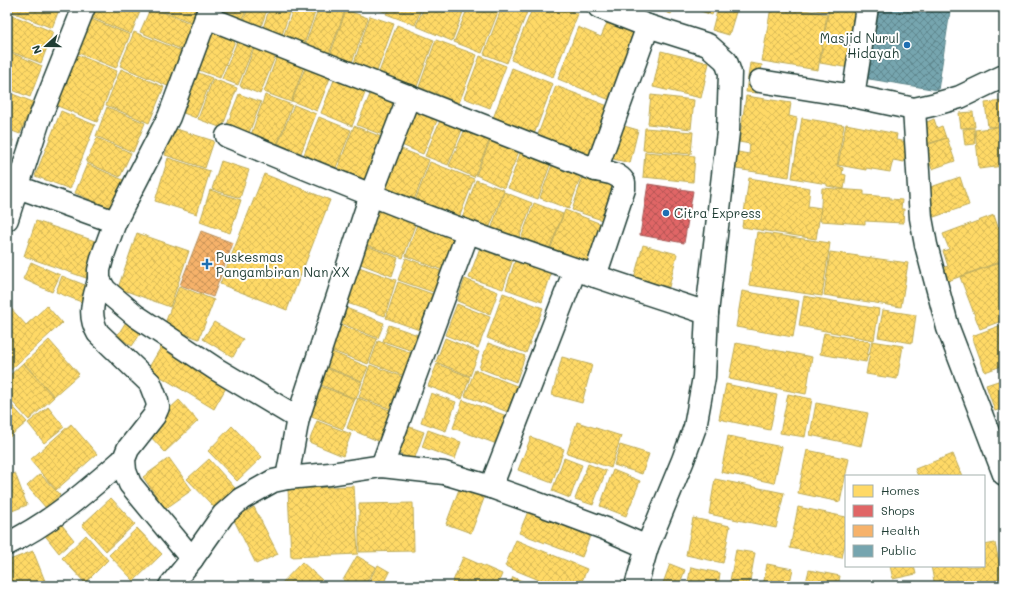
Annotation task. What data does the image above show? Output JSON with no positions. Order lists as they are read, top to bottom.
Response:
{
  "places": {
    "other": ["Masjid Nurul Hidayah", "Citra Express"],
    "health": ["Puskesmas Pangambiran Nan XX"]
  },
  "legend": [
    "Homes",
    "Shops",
    "Health",
    "Public"
  ],
  "north": "left"
}
